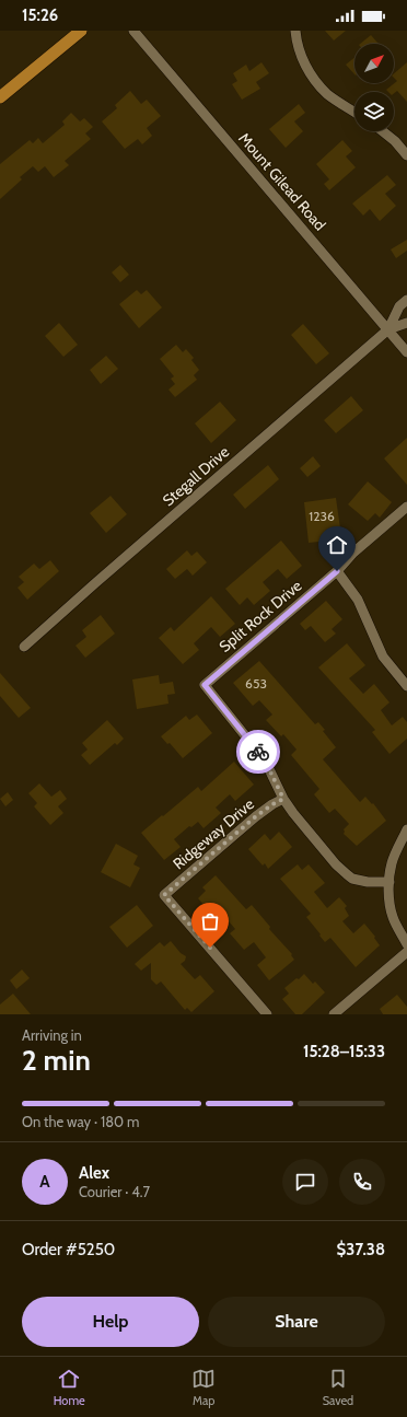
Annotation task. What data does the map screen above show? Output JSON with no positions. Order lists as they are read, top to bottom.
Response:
{
  "streets": {
    "street": [
      "Mount Gilead Road",
      "Stegall Drive",
      "Split Rock Drive",
      "Ridgeway Drive"
    ]
  },
  "crossings": [
    ["Mount Gilead Road", "Stegall Drive"],
    ["Split Rock Drive", "Ridgeway Drive"]
  ],
  "house_numbers": ["1236", "653"],
  "north": "top right",
  "page": {
    "status": "15:26",
    "heading": ["2 min", "Arriving in", "15:28–15:33"],
    "panel": [
      "Alex",
      "Courier · 4.7",
      "Order #5250",
      "$37.38"
    ],
    "bar": "On the way · 180 m",
    "round": "A",
    "buttons": ["Help", "Share"],
    "tabs": ["Home", "Map", "Saved"]
  }
}
